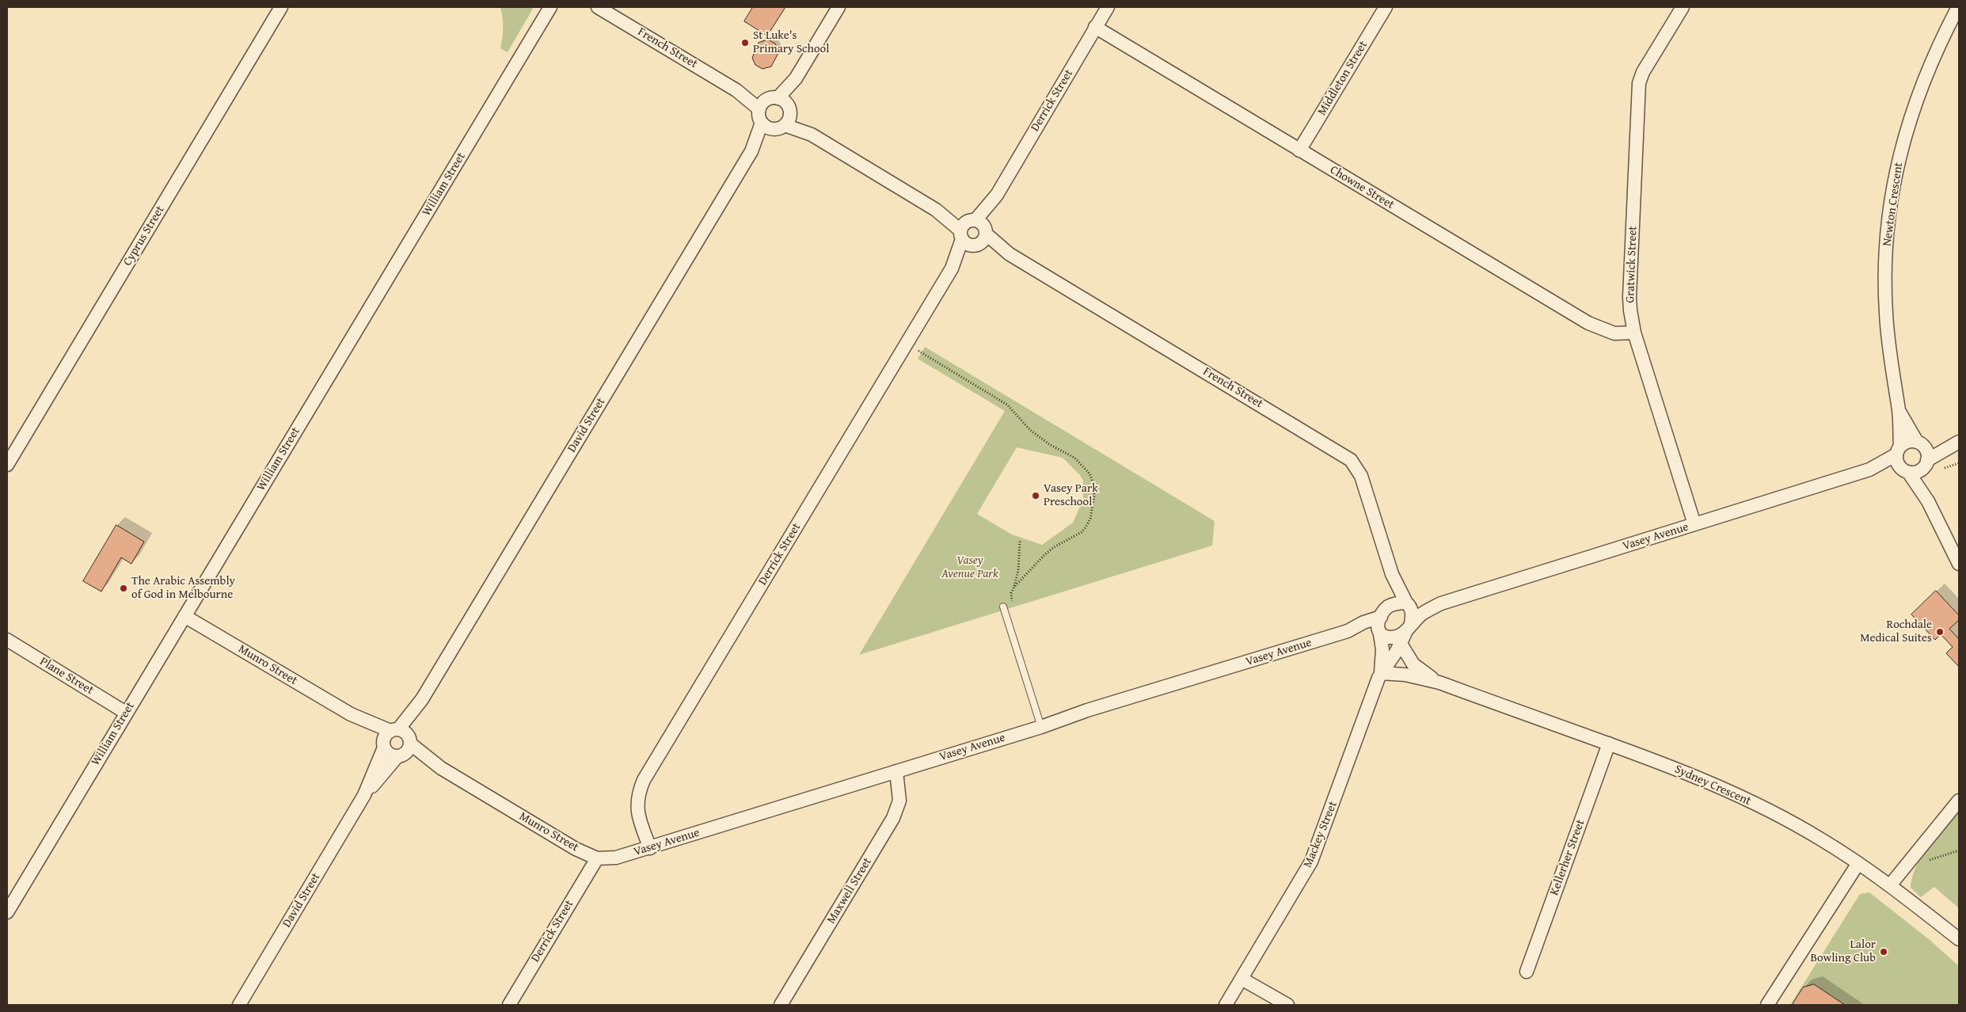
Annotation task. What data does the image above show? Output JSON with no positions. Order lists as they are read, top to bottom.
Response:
{
  "streets": {
    "street": [
      "French Street",
      "Middleton Street",
      "Derrick Street",
      "William Street",
      "Chowne Street",
      "Newton Crescent",
      "Cyprus Street",
      "Gratwick Street",
      "David Street",
      "Vasey Avenue",
      "Munro Street",
      "Plane Street",
      "Sydney Crescent",
      "Mackey Street",
      "Kellerher Street",
      "Maxwell Street"
    ]
  },
  "crossings": [
    ["French Street", "Derrick Street"],
    ["French Street", "David Street"],
    ["French Street", "Vasey Avenue"],
    ["French Street", "Sydney Crescent"],
    ["French Street", "Mackey Street"],
    ["Middleton Street", "Chowne Street"],
    ["Derrick Street", "Chowne Street"],
    ["Derrick Street", "Vasey Avenue"],
    ["Derrick Street", "Munro Street"],
    ["William Street", "Munro Street"],
    ["William Street", "Plane Street"],
    ["Chowne Street", "Gratwick Street"],
    ["Newton Crescent", "Vasey Avenue"],
    ["Gratwick Street", "Vasey Avenue"],
    ["David Street", "Munro Street"],
    ["Vasey Avenue", "Munro Street"],
    ["Vasey Avenue", "Sydney Crescent"],
    ["Vasey Avenue", "Mackey Street"],
    ["Vasey Avenue", "Maxwell Street"],
    ["Sydney Crescent", "Mackey Street"],
    ["Sydney Crescent", "Kellerher Street"]
  ],
  "parks": ["Vasey Avenue Park"],
  "places": [
    "St Luke's Primary School",
    "Vasey Park Preschool",
    "The Arabic Assembly of God in Melbourne",
    "Rochdale Medical Suites",
    "Lalor Bowling Club"
  ]
}
